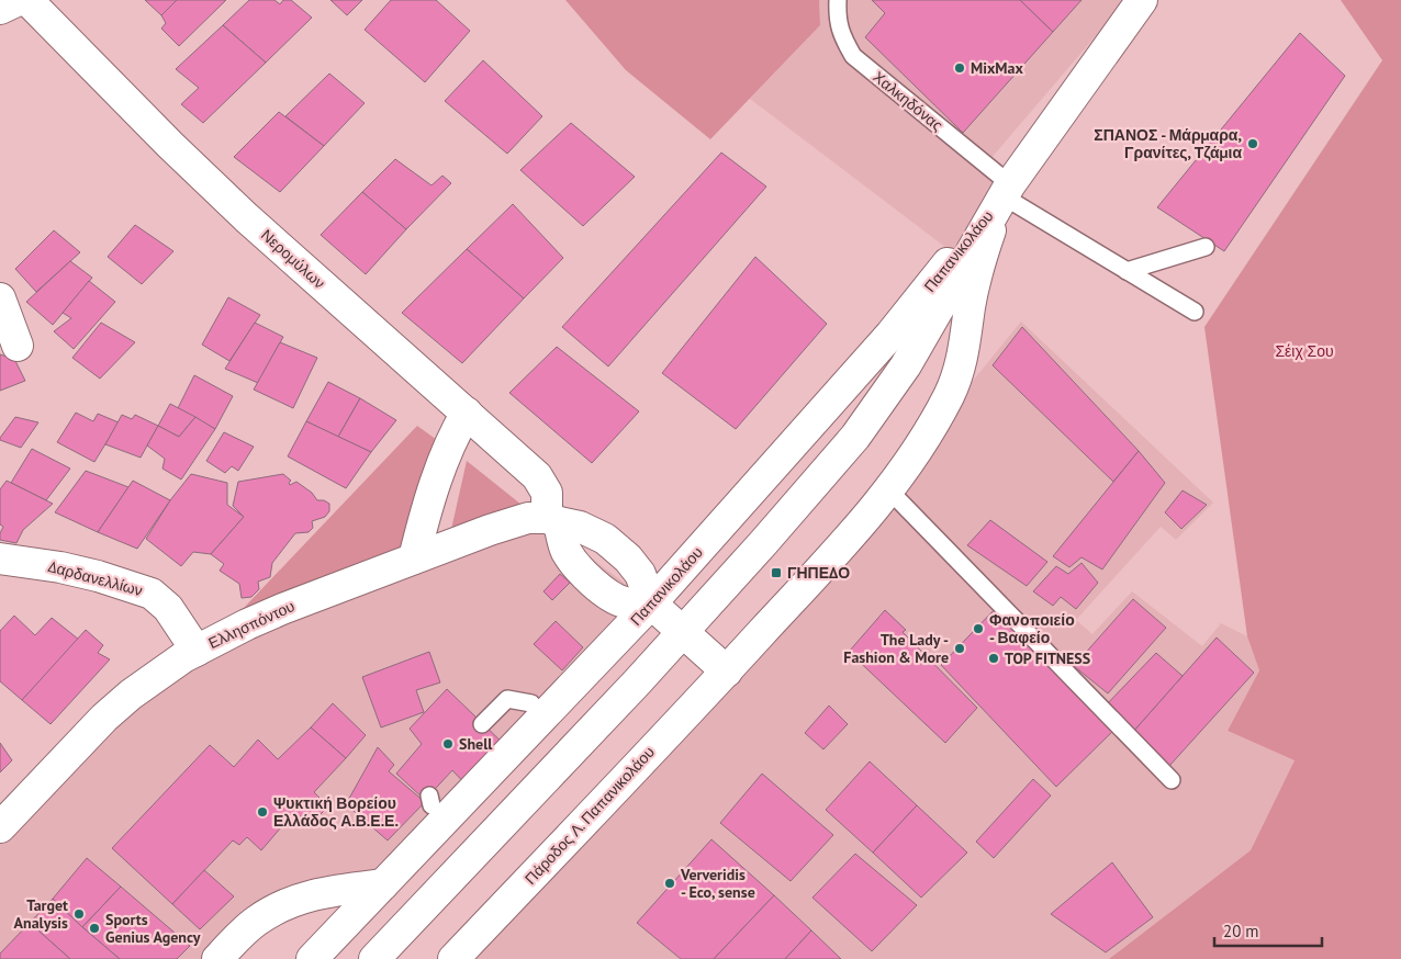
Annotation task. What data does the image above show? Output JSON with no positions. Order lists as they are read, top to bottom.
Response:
{
  "streets": {
    "street": [
      "Παπανικολάου",
      "Νερομύλων",
      "Δαρδανελλίων",
      "Ελλησπόντου",
      "Πάροδος Λ. Παπανικολάου"
    ],
    "lane": ["Χαλκηδόνας"]
  },
  "crossings": [
    ["Χαλκηδόνας", "Παπανικολάου"],
    ["Χαλκηδόνας", "Πάροδος Λ. Παπανικολάου"],
    ["Παπανικολάου", "Νερομύλων"],
    ["Παπανικολάου", "Πάροδος Λ. Παπανικολάου"],
    ["Νερομύλων", "Ελλησπόντου"],
    ["Δαρδανελλίων", "Ελλησπόντου"]
  ],
  "parks": ["Σέιχ Σου"],
  "places": {
    "other": [
      "MixMax",
      "ΣΠΑΝΟΣ - Μάρμαρα, Γρανίτες, Τζάμια",
      "Φανοποιείο - Βαφείο",
      "The Lady - Fashion & More",
      "TOP FITNESS",
      "Shell",
      "Ψυκτική Βορείου Ελλάδος Α.Β.Ε.Ε.",
      "Ververidis - Eco, sense",
      "Target Analysis",
      "Sports Genius Agency"
    ],
    "transit": ["ΓΗΠΕΔΟ"]
  },
  "scale_bar": "20 m"
}
